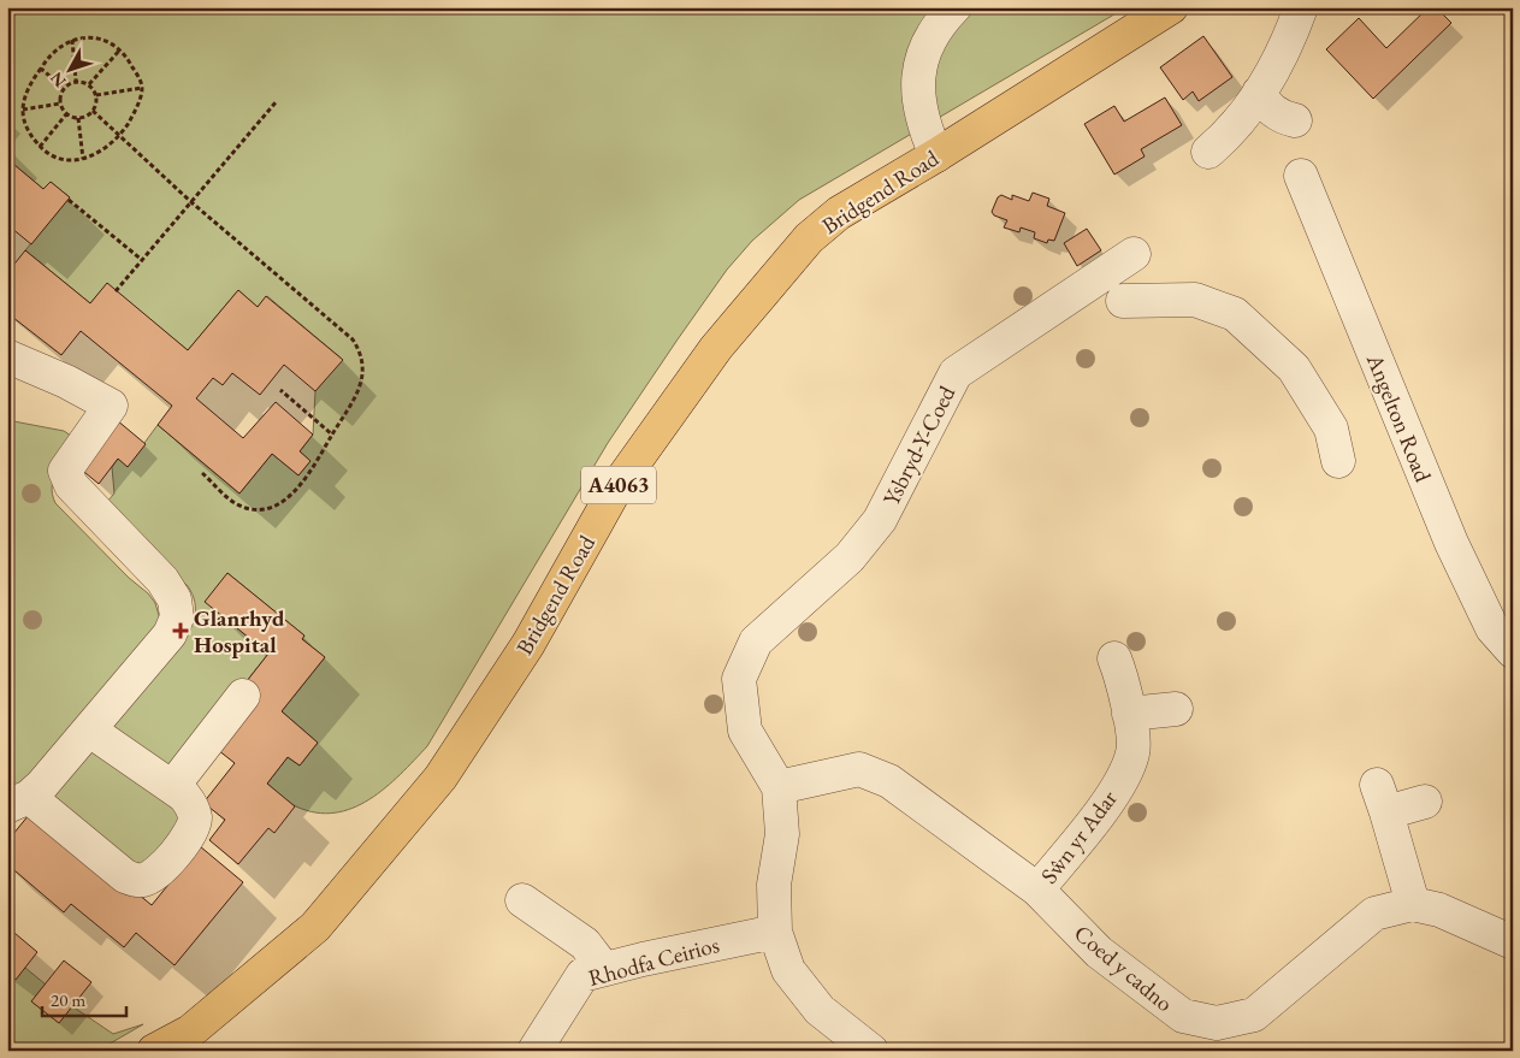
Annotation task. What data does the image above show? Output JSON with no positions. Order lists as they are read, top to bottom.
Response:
{
  "streets": {
    "main road": ["Bridgend Road", "A4063"],
    "street": [
      "Angelton Road",
      "Ysbryd-Y-Coed",
      "Sŵn yr Adar",
      "Rhodfa Ceirios",
      "Coed y cadno"
    ]
  },
  "crossings": [
    ["Ysbryd-Y-Coed", "Coed y cadno"],
    ["Sŵn yr Adar", "Coed y cadno"]
  ],
  "places": {
    "health": ["Glanrhyd Hospital"]
  },
  "scale_bar": "20 m",
  "north": "bottom left"
}
